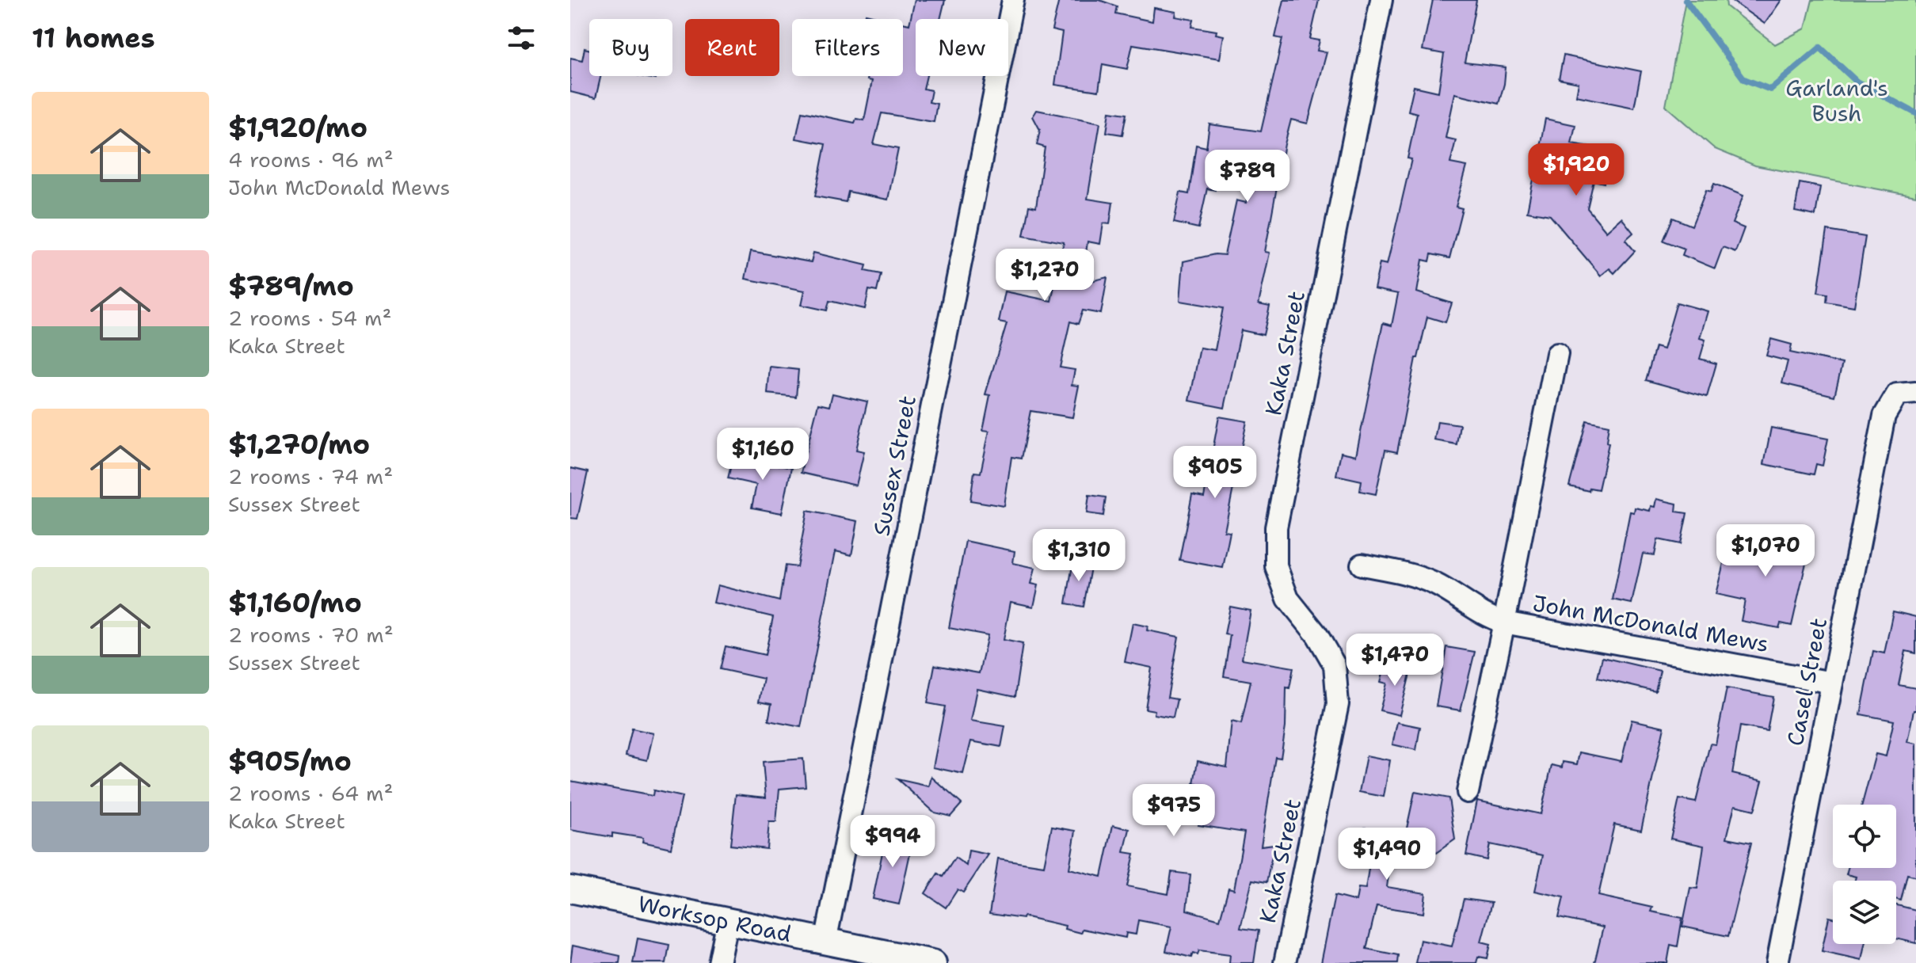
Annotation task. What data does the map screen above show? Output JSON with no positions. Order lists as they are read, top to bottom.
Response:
{
  "streets": {
    "street": [
      "Kaka Street",
      "Sussex Street",
      "John McDonald Mews",
      "Casel Street",
      "Worksop Road"
    ]
  },
  "crossings": [
    ["Sussex Street", "Worksop Road"],
    ["John McDonald Mews", "Casel Street"]
  ],
  "parks": ["Garland's Bush"],
  "page": {
    "heading": "11 homes",
    "chip": [
      "Buy",
      "Rent",
      "Filters",
      "New"
    ],
    "list": [
      {
        "name": "$1,920/mo",
        "note": "4 rooms · 96 m² · John McDonald Mews"
      },
      {
        "name": "$789/mo",
        "note": "2 rooms · 54 m² · Kaka Street"
      },
      {
        "name": "$1,270/mo",
        "note": "2 rooms · 74 m² · Sussex Street"
      },
      {
        "name": "$1,160/mo",
        "note": "2 rooms · 70 m² · Sussex Street"
      },
      {
        "name": "$905/mo",
        "note": "2 rooms · 64 m² · Kaka Street"
      }
    ],
    "price": [
      "$1,920",
      "$789",
      "$1,270",
      "$1,160",
      "$905",
      "$1,070",
      "$1,310",
      "$1,470",
      "$975",
      "$994",
      "$1,490"
    ]
  }
}
